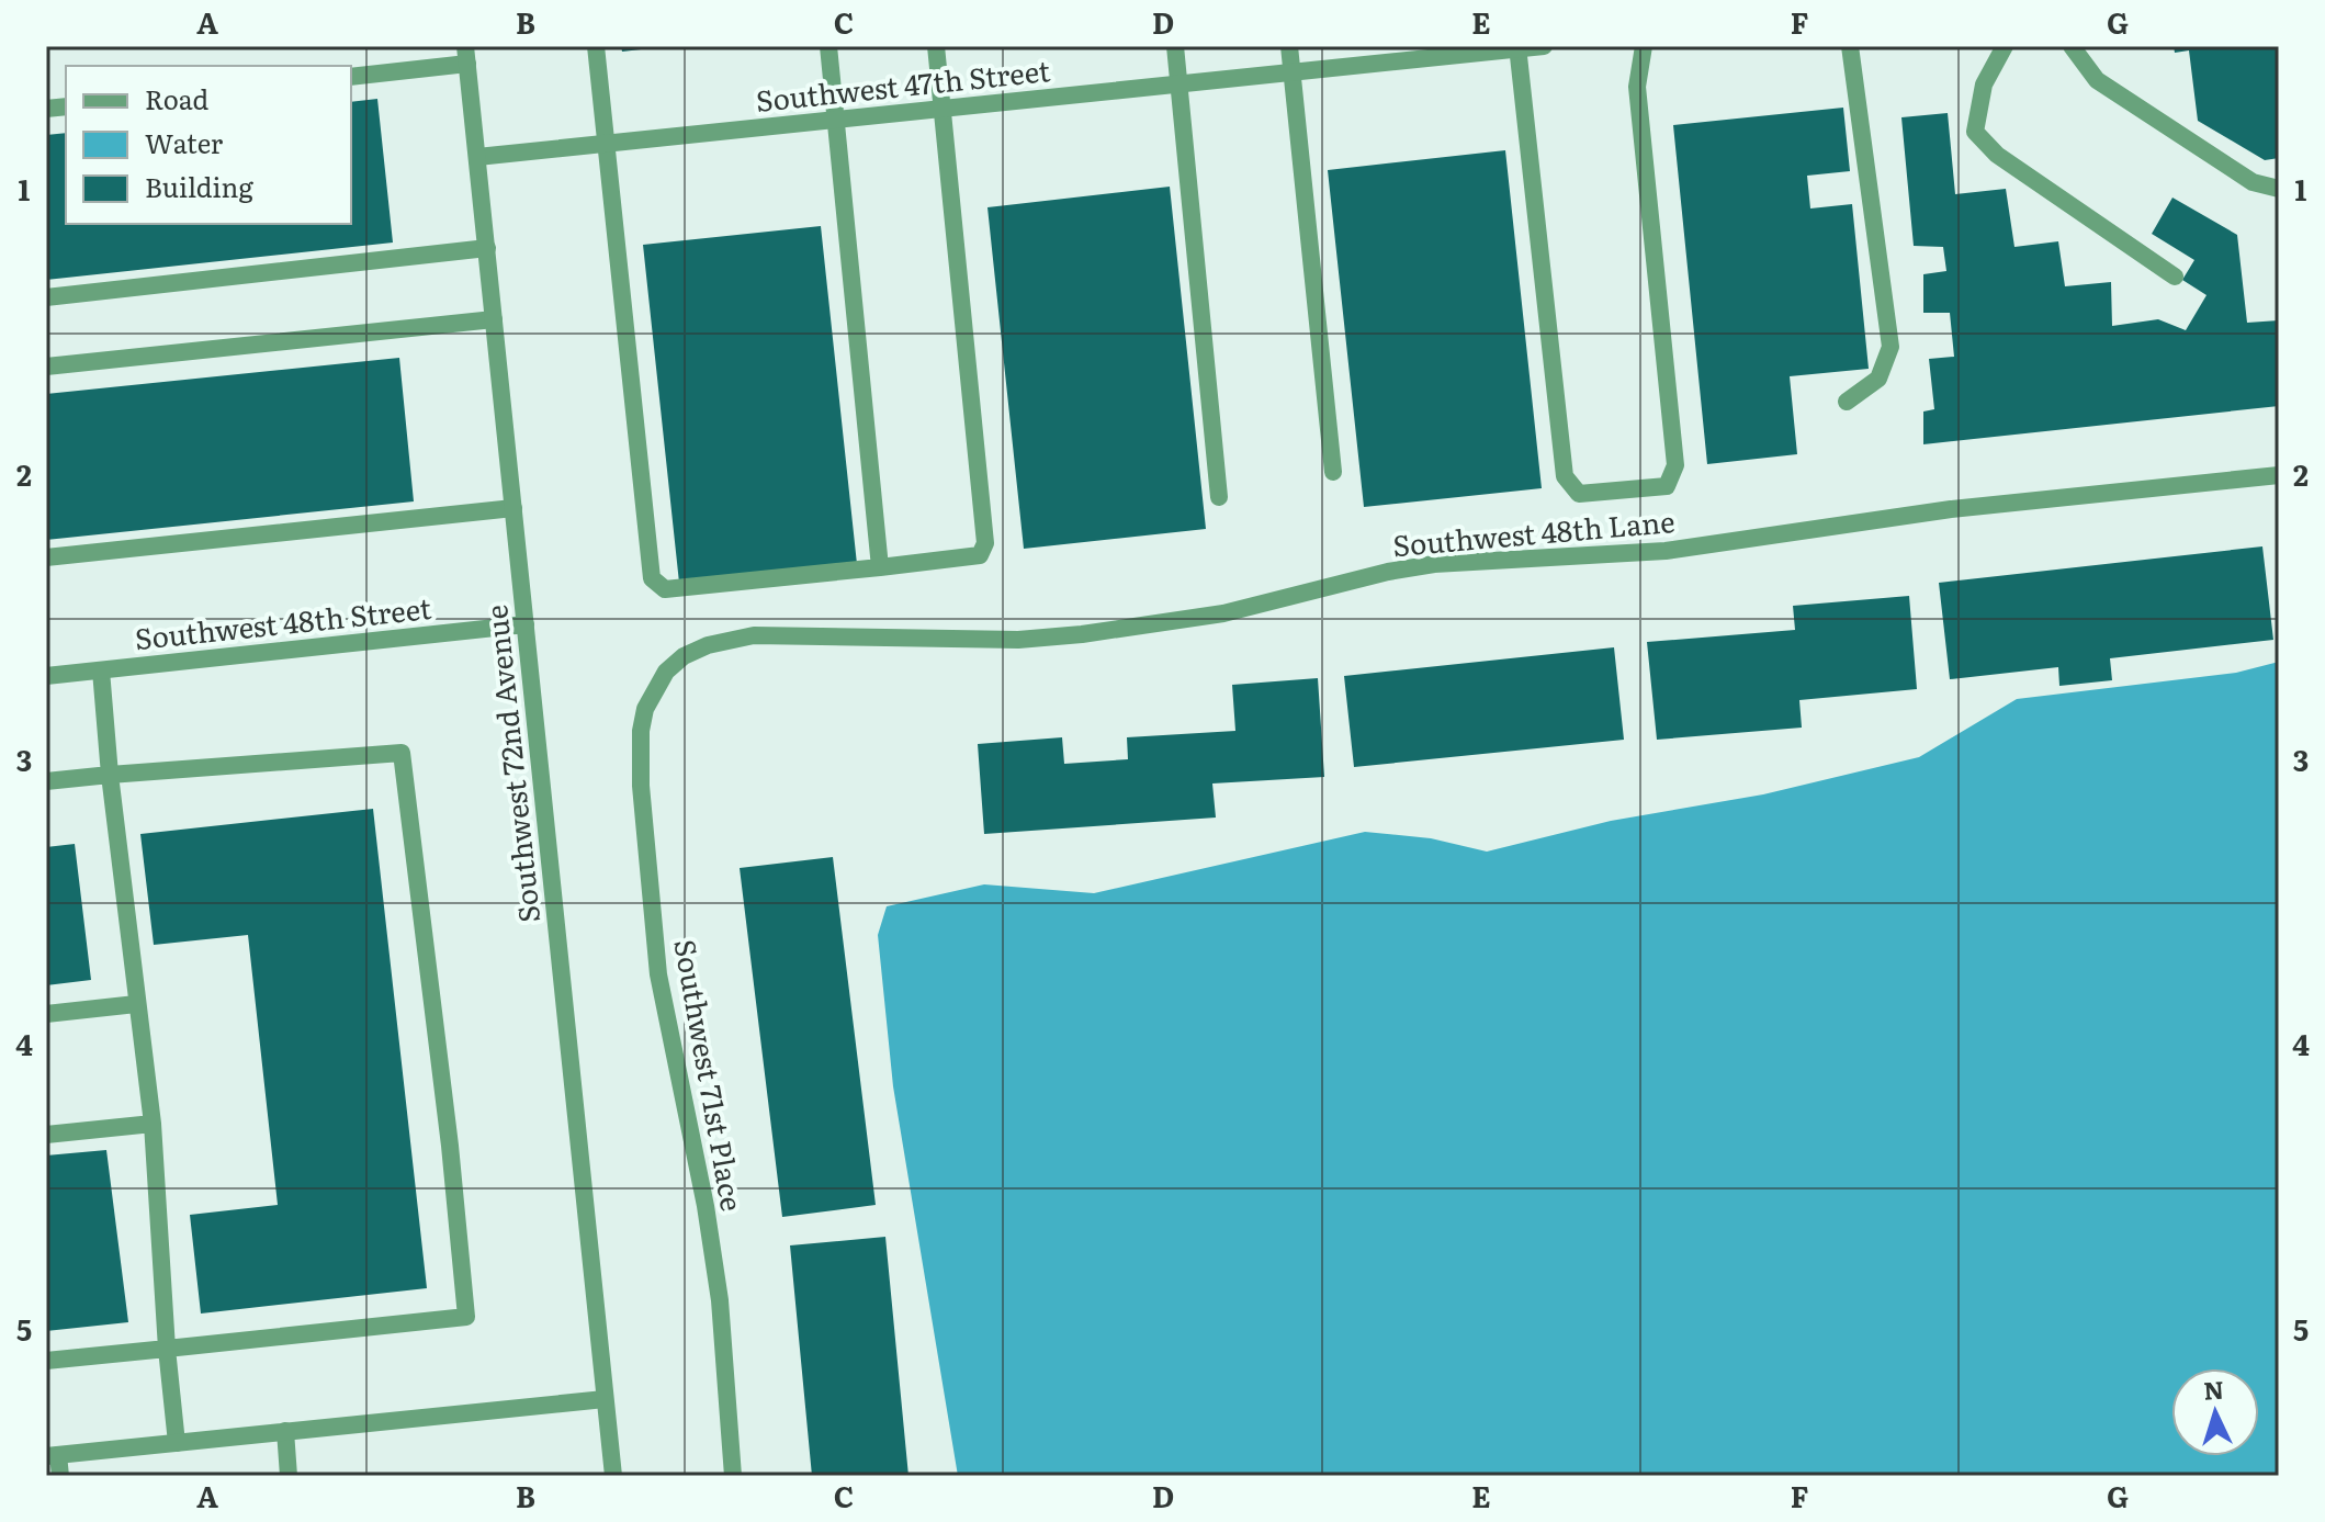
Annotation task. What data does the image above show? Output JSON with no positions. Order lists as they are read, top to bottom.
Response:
{
  "streets": {
    "street": [
      "Southwest 47th Street",
      "Southwest 48th Lane",
      "Southwest 48th Street",
      "Southwest 72nd Avenue",
      "Southwest 71st Place"
    ]
  },
  "crossings": [
    ["Southwest 47th Street", "Southwest 72nd Avenue"],
    ["Southwest 48th Lane", "Southwest 71st Place"],
    ["Southwest 48th Street", "Southwest 72nd Avenue"]
  ],
  "legend": ["Road", "Water", "Building"],
  "north": "top",
  "grid": {
    "columns": [
      "A",
      "B",
      "C",
      "D",
      "E",
      "F",
      "G"
    ],
    "rows": [
      "1",
      "2",
      "3",
      "4",
      "5"
    ]
  }
}
